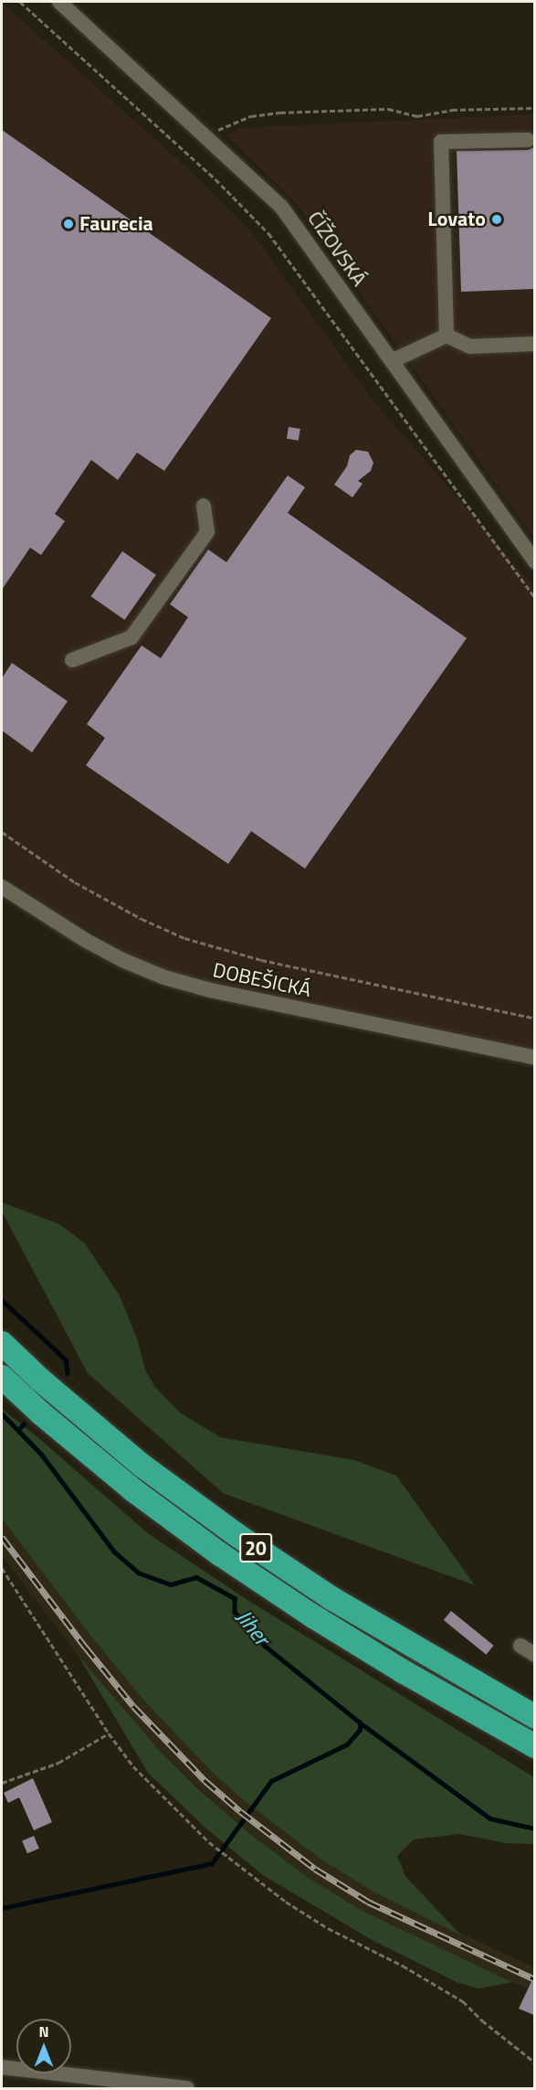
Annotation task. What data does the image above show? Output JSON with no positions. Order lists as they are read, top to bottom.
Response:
{
  "streets": {
    "highway": ["20"],
    "street": ["ČÍŽOVSKÁ", "DOBEŠICKÁ"]
  },
  "water": ["Jiher"],
  "places": ["Lovato", "Faurecia"],
  "north": "top"
}
